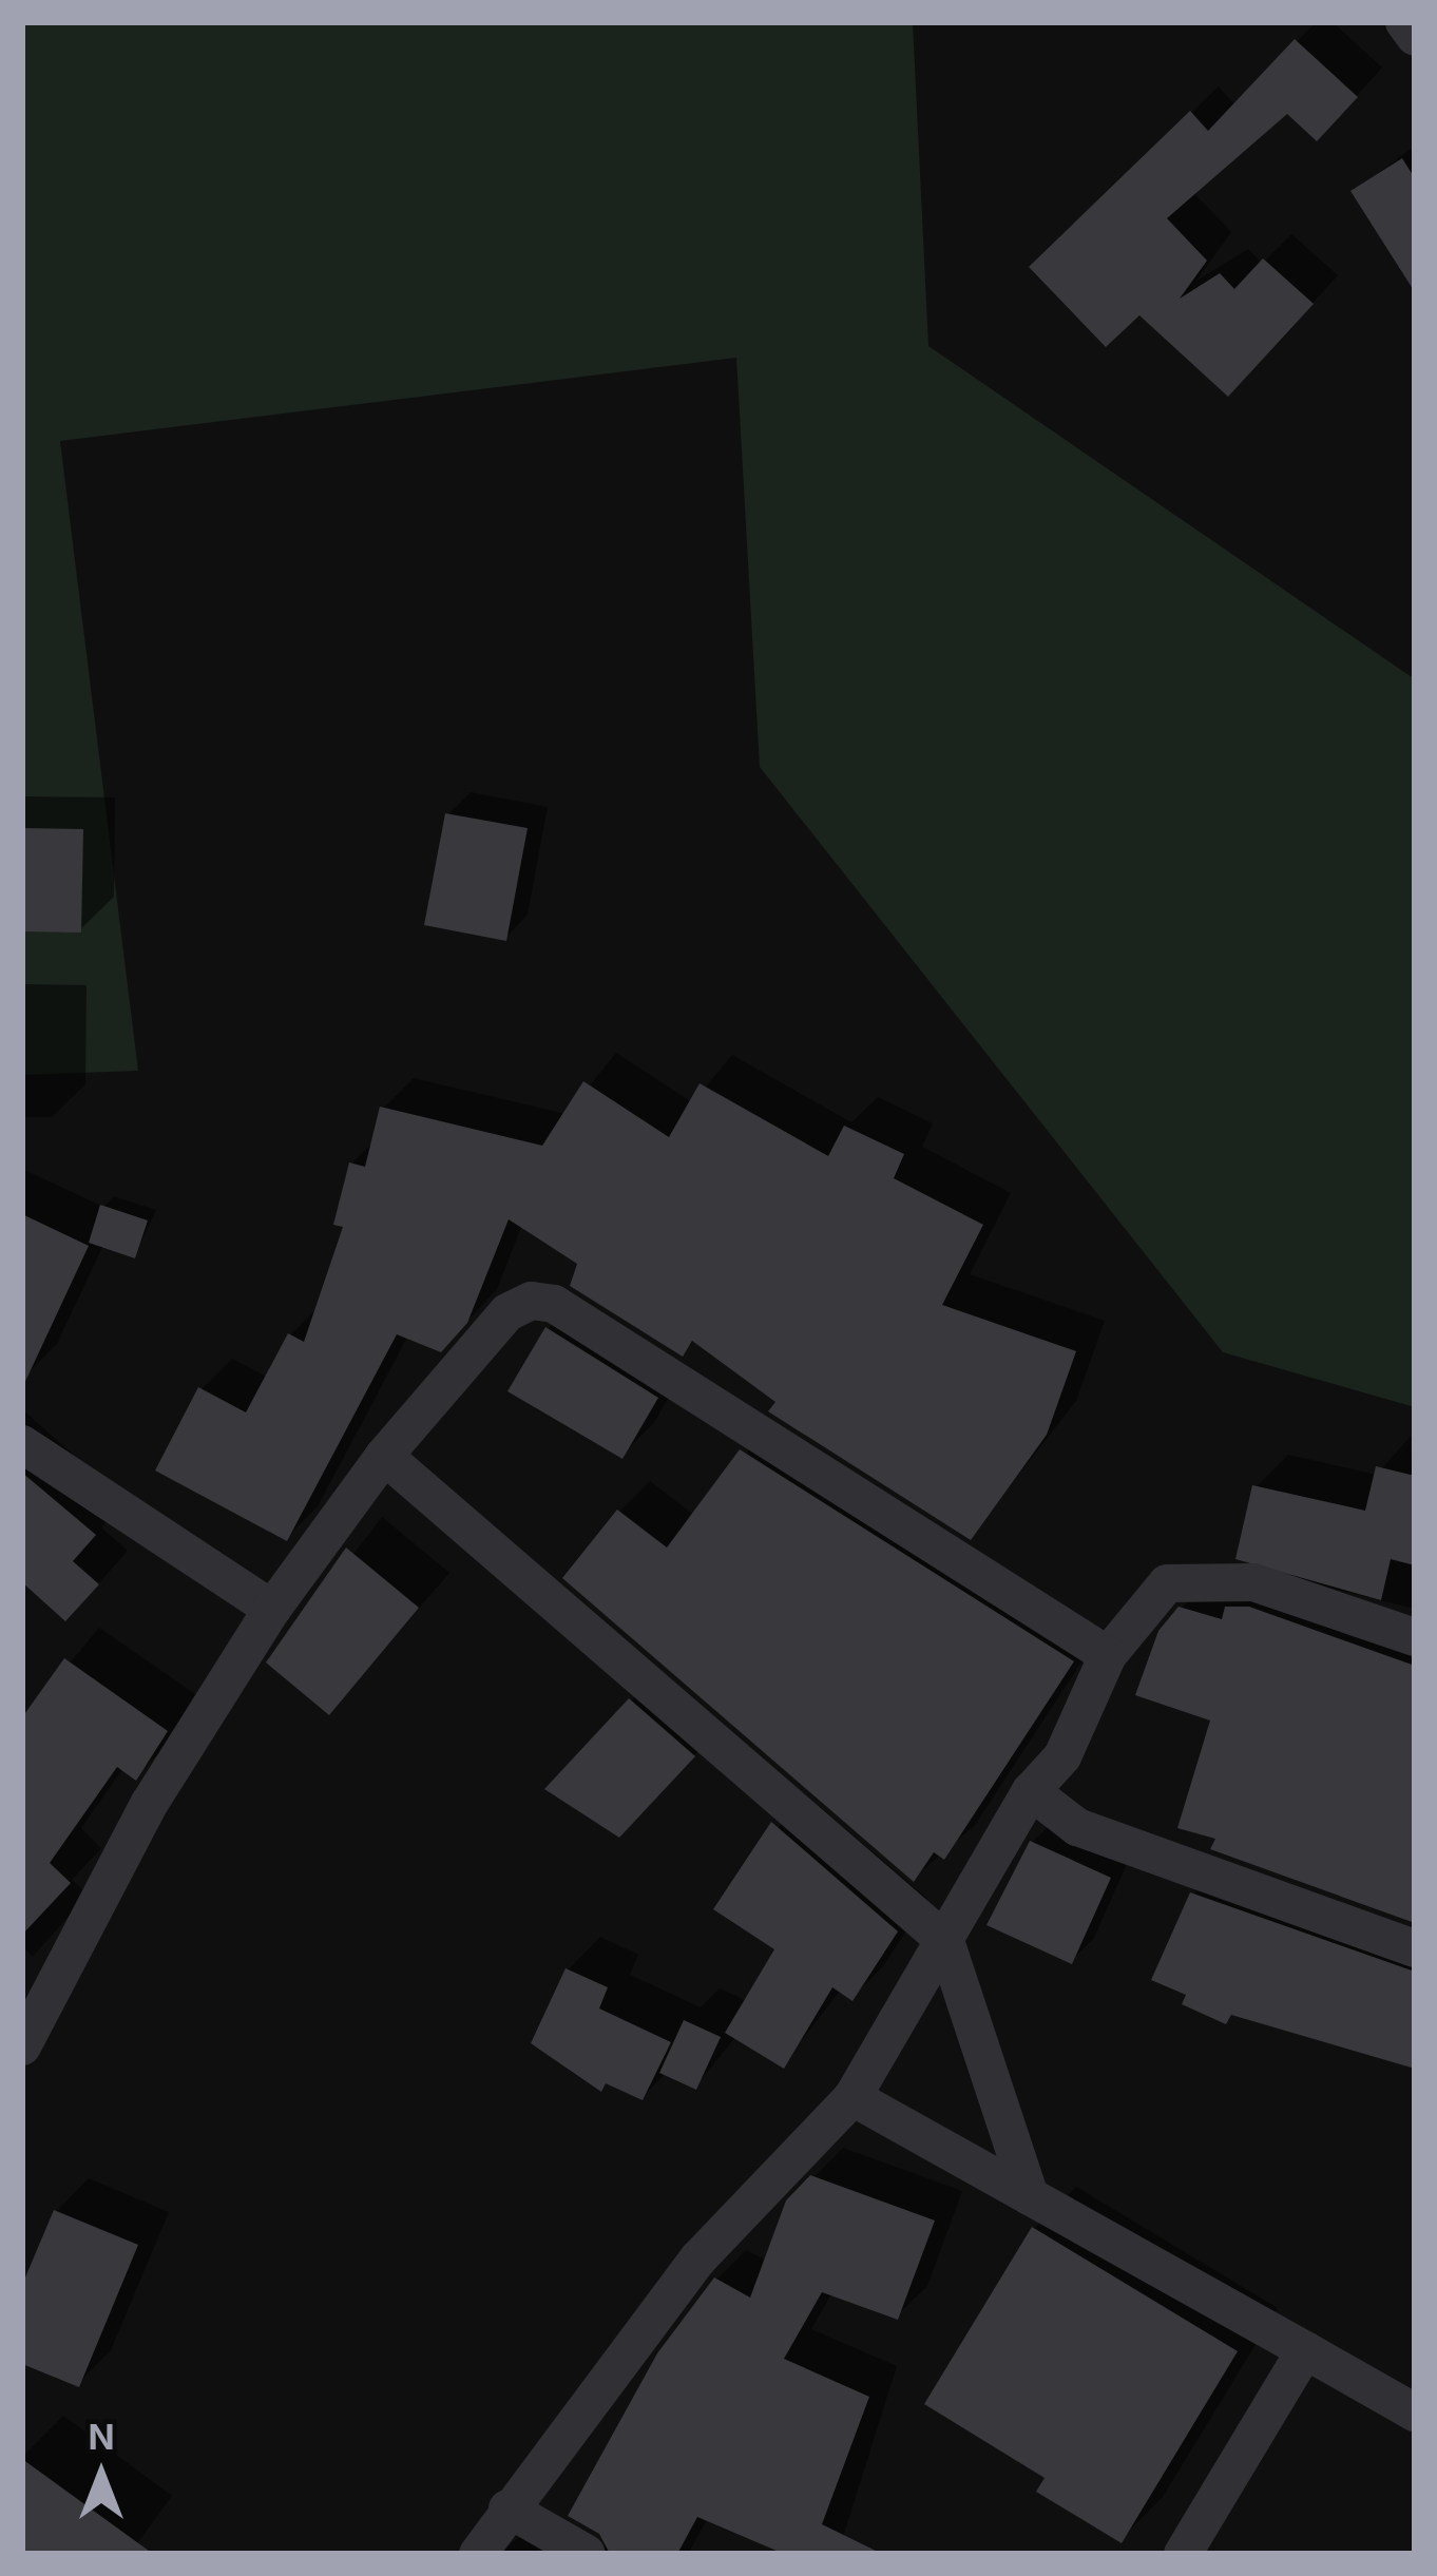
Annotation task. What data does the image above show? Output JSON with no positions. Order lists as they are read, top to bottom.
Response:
{
  "north": "top"
}
